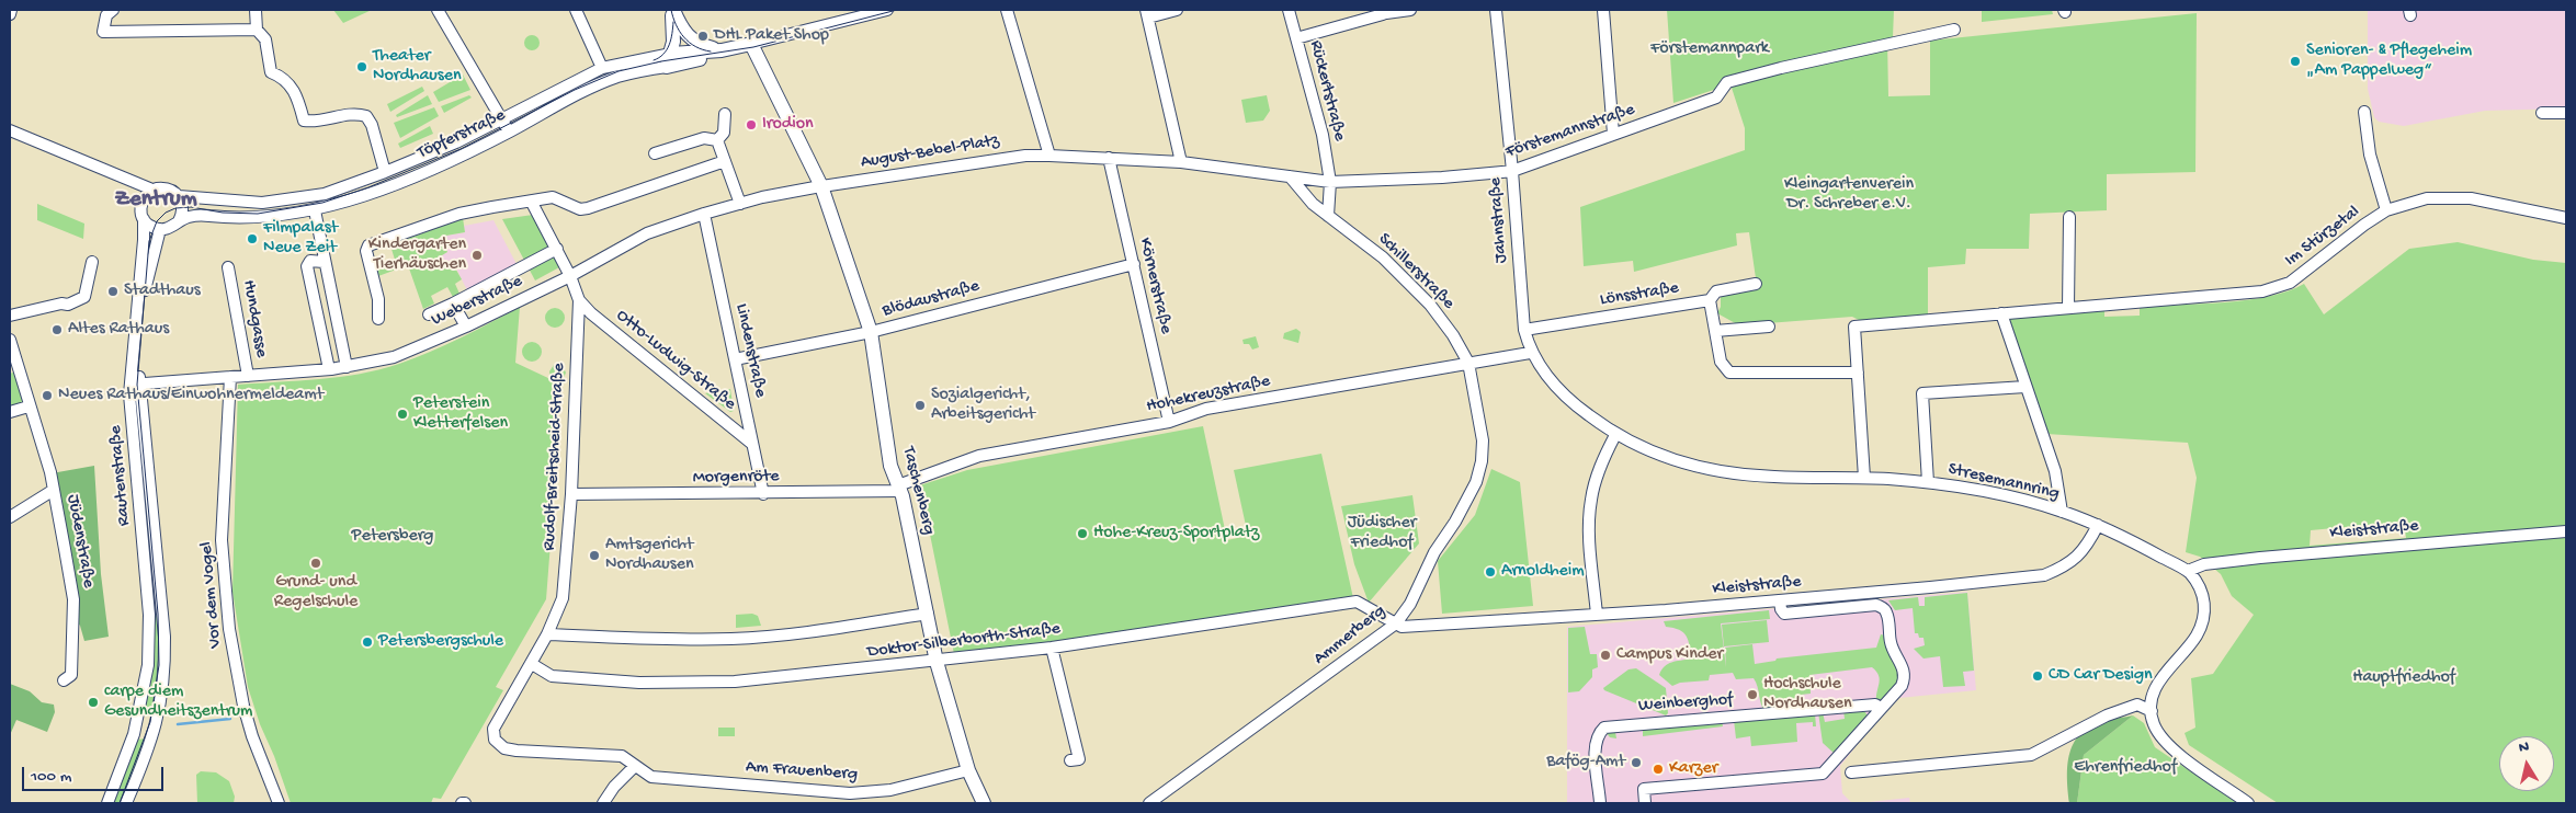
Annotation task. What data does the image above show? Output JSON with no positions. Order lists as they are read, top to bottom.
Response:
{
  "streets": {
    "main road": ["Taschenberg"],
    "street": [
      "Rückertstraße",
      "Förstemannstraße",
      "Töpferstraße",
      "August-Bebel-Platz",
      "Jahnstraße",
      "Im Stürzetal",
      "Schillerstraße",
      "Körnerstraße",
      "Lönsstraße",
      "Blödaustraße",
      "Weberstraße",
      "Hundgasse",
      "Lindenstraße",
      "Otto-Ludwig-Straße",
      "Hohekreuzstraße",
      "Rudolf-Breitscheid-Straße",
      "Rautenstraße",
      "Morgenröte",
      "Stresemannring",
      "Kleiststraße",
      "Jüdenstraße",
      "Vor dem Vogel",
      "Ammerberg",
      "Doktor-Silberborth-Straße",
      "Weinberghof",
      "Am Frauenberg"
    ]
  },
  "crossings": [
    ["Rückertstraße", "Förstemannstraße"],
    ["Förstemannstraße", "August-Bebel-Platz"],
    ["Förstemannstraße", "Jahnstraße"],
    ["Förstemannstraße", "Schillerstraße"],
    ["Förstemannstraße", "Körnerstraße"],
    ["Töpferstraße", "Rautenstraße"],
    ["August-Bebel-Platz", "Weberstraße"],
    ["August-Bebel-Platz", "Taschenberg"],
    ["Jahnstraße", "Lönsstraße"],
    ["Jahnstraße", "Stresemannring"],
    ["Schillerstraße", "Hohekreuzstraße"],
    ["Schillerstraße", "Ammerberg"],
    ["Körnerstraße", "Blödaustraße"],
    ["Körnerstraße", "Hohekreuzstraße"],
    ["Lönsstraße", "Stresemannring"],
    ["Blödaustraße", "Lindenstraße"],
    ["Blödaustraße", "Taschenberg"],
    ["Weberstraße", "Hundgasse"],
    ["Weberstraße", "Lindenstraße"],
    ["Weberstraße", "Rudolf-Breitscheid-Straße"],
    ["Weberstraße", "Rautenstraße"],
    ["Weberstraße", "Taschenberg"],
    ["Weberstraße", "Vor dem Vogel"],
    ["Lindenstraße", "Otto-Ludwig-Straße"],
    ["Lindenstraße", "Morgenröte"],
    ["Otto-Ludwig-Straße", "Rudolf-Breitscheid-Straße"],
    ["Hohekreuzstraße", "Morgenröte"],
    ["Hohekreuzstraße", "Stresemannring"],
    ["Hohekreuzstraße", "Taschenberg"],
    ["Hohekreuzstraße", "Ammerberg"],
    ["Rudolf-Breitscheid-Straße", "Morgenröte"],
    ["Rudolf-Breitscheid-Straße", "Doktor-Silberborth-Straße"],
    ["Rudolf-Breitscheid-Straße", "Am Frauenberg"],
    ["Morgenröte", "Taschenberg"],
    ["Stresemannring", "Kleiststraße"],
    ["Taschenberg", "Doktor-Silberborth-Straße"],
    ["Taschenberg", "Am Frauenberg"],
    ["Kleiststraße", "Ammerberg"],
    ["Kleiststraße", "Doktor-Silberborth-Straße"],
    ["Ammerberg", "Doktor-Silberborth-Straße"],
    ["Doktor-Silberborth-Straße", "Am Frauenberg"]
  ],
  "districts": ["Zentrum"],
  "parks": [
    "Förstemannpark",
    "Kleingartenverein Dr. Schreber e.V.",
    "Jüdischer Friedhof",
    "Petersberg",
    "Hauptfriedhof",
    "Ehrenfriedhof"
  ],
  "places": [
    "DHL Paket Shop",
    "Senioren- & Pflegeheim „Am Pappelweg“",
    "Theater Nordhausen",
    "Irodion",
    "Filmpalast Neue Zeit",
    "Kindergarten Tierhäuschen",
    "Stadthaus",
    "Altes Rathaus",
    "Neues Rathaus/Einwohnermeldeamt",
    "Sozialgericht, Arbeitsgericht",
    "Peterstein Kletterfelsen",
    "Hohe-Kreuz-Sportplatz",
    "Amtsgericht Nordhausen",
    "Grund- und Regelschule",
    "Arnoldheim",
    "Petersbergschule",
    "Campus Kinder",
    "CD Car Design",
    "Hochschule Nordhausen",
    "carpe diem Gesundheitszentrum",
    "Bafög-Amt",
    "Karzer"
  ],
  "scale_bar": "100 m",
  "north": "top"
}
